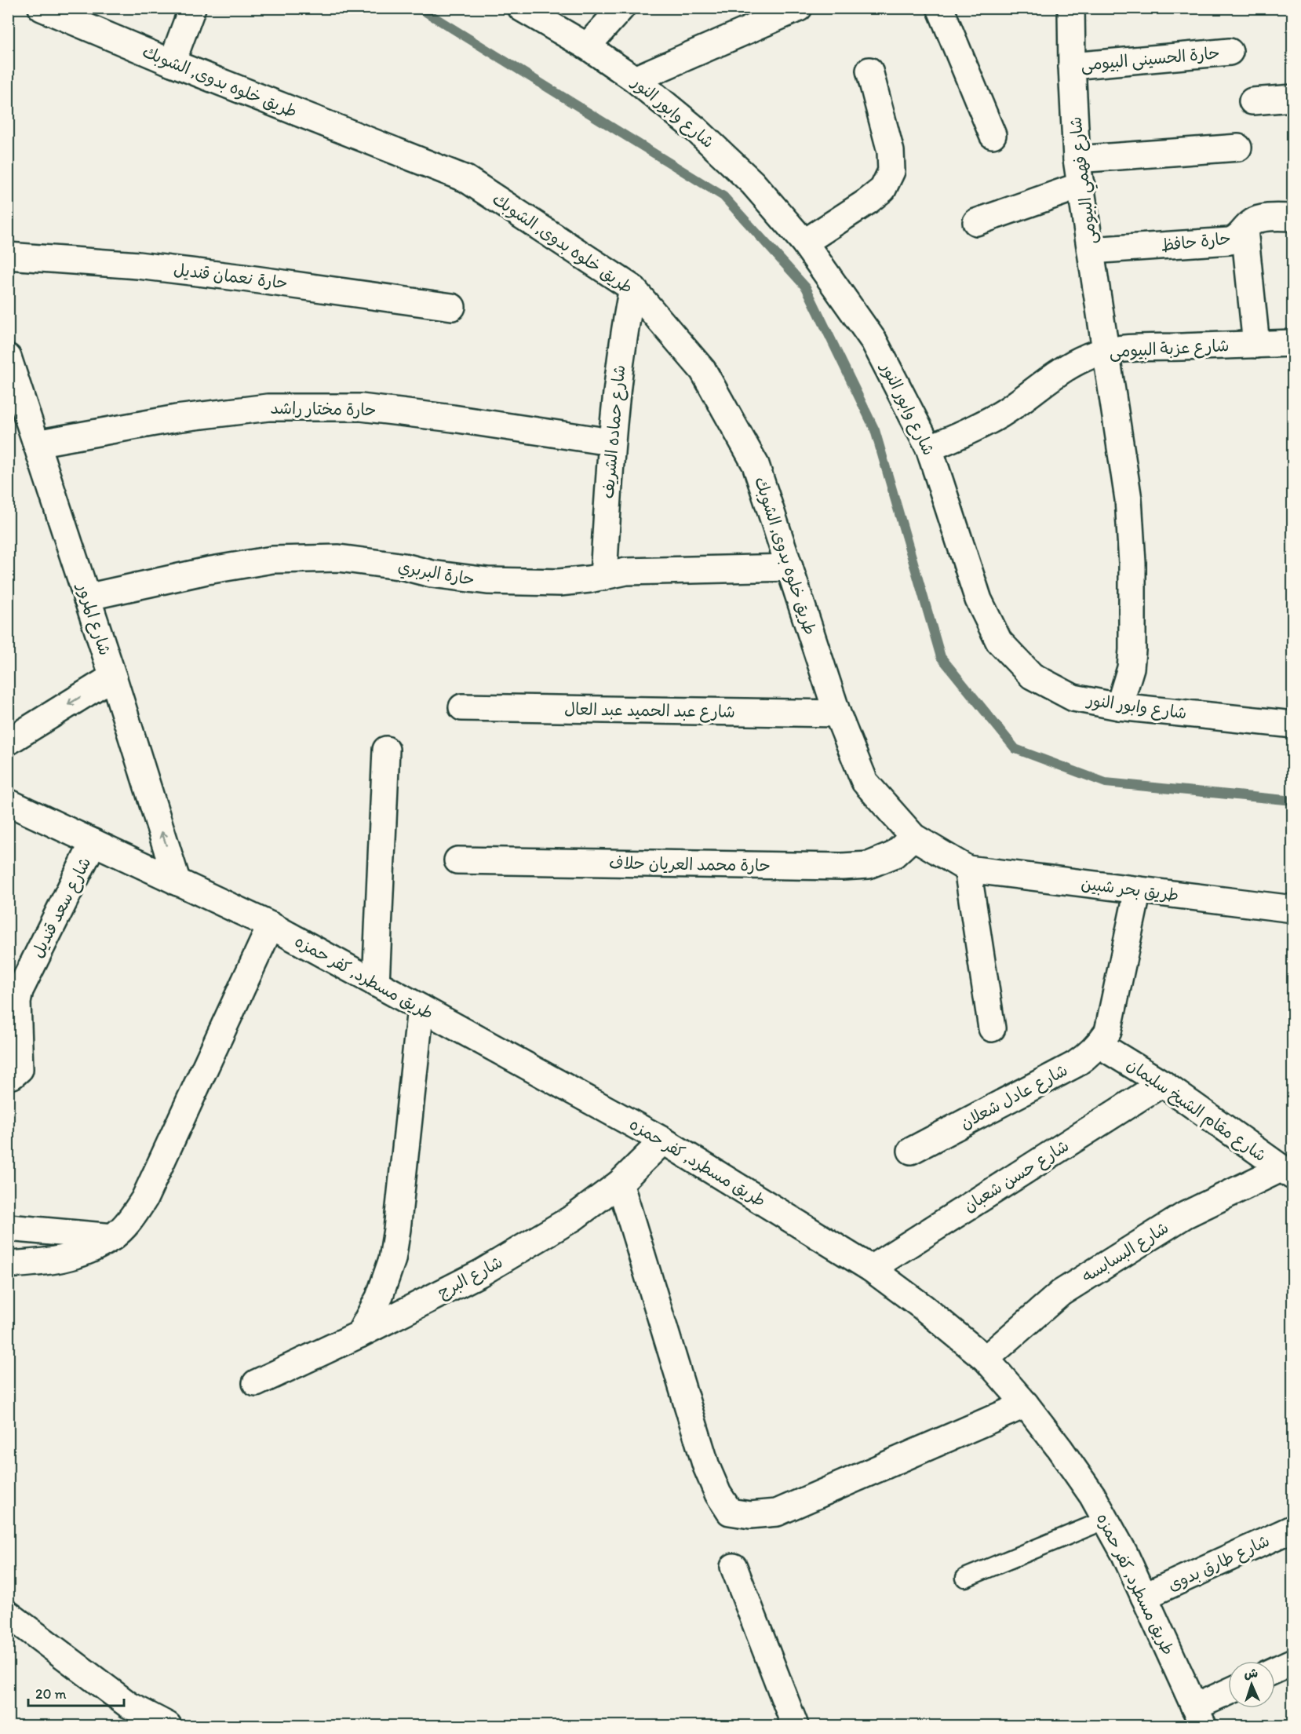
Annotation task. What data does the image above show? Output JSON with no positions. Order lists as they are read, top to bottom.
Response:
{
  "streets": {
    "street": [
      "حارة الحسينى البيومى",
      "طريق خلوه بدوى, الشوبك",
      "شارع وابور النور",
      "شارع فهمي البيومى",
      "حارة حافظ",
      "حارة نعمان قنديل",
      "شارع عزبة البيومى",
      "حارة مختار راشد",
      "شارع حماده الشريف",
      "حارة البربري",
      "شارع المرور",
      "شارع عبد الحميد عبد العال",
      "حارة محمد العريان حلاف",
      "طريق بحر شبين",
      "شارع سعد قنديل",
      "طريق مسطرد, كفر حمزه",
      "شارع عادل شعلان",
      "شارع مقام الشيخ سليمان",
      "شارع حسن شعبان",
      "شارع البسابسه",
      "شارع البرج",
      "شارع طارق بدوى"
    ]
  },
  "crossings": [
    ["حارة الحسينى البيومى", "شارع فهمي البيومى"],
    ["طريق خلوه بدوى, الشوبك", "شارع حماده الشريف"],
    ["طريق خلوه بدوى, الشوبك", "حارة البربري"],
    ["طريق خلوه بدوى, الشوبك", "شارع عبد الحميد عبد العال"],
    ["طريق خلوه بدوى, الشوبك", "حارة محمد العريان حلاف"],
    ["طريق خلوه بدوى, الشوبك", "طريق بحر شبين"],
    ["شارع وابور النور", "شارع فهمي البيومى"],
    ["شارع وابور النور", "شارع عزبة البيومى"],
    ["شارع فهمي البيومى", "حارة حافظ"],
    ["شارع فهمي البيومى", "شارع عزبة البيومى"],
    ["حارة مختار راشد", "شارع حماده الشريف"],
    ["حارة مختار راشد", "شارع المرور"],
    ["شارع حماده الشريف", "حارة البربري"],
    ["حارة البربري", "شارع المرور"],
    ["شارع المرور", "طريق مسطرد, كفر حمزه"],
    ["شارع سعد قنديل", "طريق مسطرد, كفر حمزه"],
    ["طريق مسطرد, كفر حمزه", "شارع حسن شعبان"],
    ["طريق مسطرد, كفر حمزه", "شارع البسابسه"],
    ["طريق مسطرد, كفر حمزه", "شارع البرج"],
    ["طريق مسطرد, كفر حمزه", "شارع طارق بدوى"],
    ["شارع عادل شعلان", "شارع مقام الشيخ سليمان"],
    ["شارع مقام الشيخ سليمان", "شارع حسن شعبان"],
    ["شارع مقام الشيخ سليمان", "شارع البسابسه"]
  ],
  "one_way": ["شارع المرور"],
  "scale_bar": "20 m",
  "north": "top"
}
